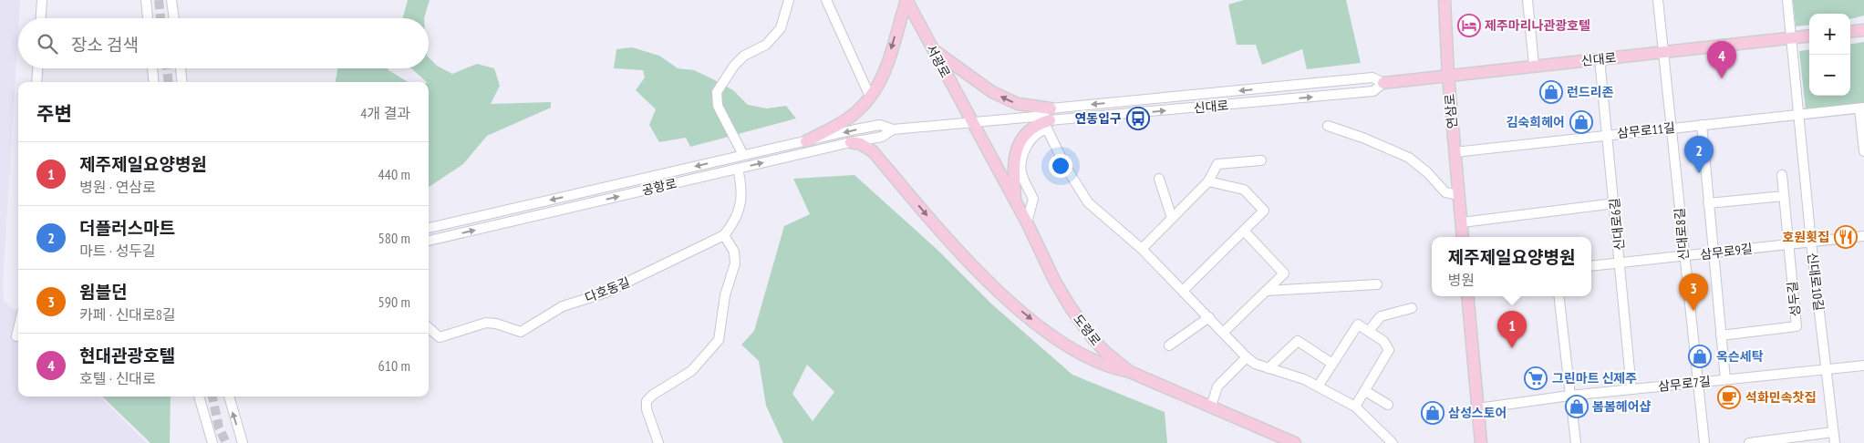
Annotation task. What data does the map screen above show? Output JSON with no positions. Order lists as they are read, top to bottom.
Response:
{
  "streets": {
    "main road": [
      "신대로",
      "서광로",
      "연삼로",
      "도령로"
    ],
    "street": [
      "삼무로11길",
      "공항로",
      "신대로6길",
      "신대로8길",
      "삼무로9길",
      "신대로10길",
      "다호동길",
      "성두길",
      "삼무로7길"
    ]
  },
  "crossings": [
    ["신대로", "서광로"],
    ["신대로", "연삼로"],
    ["신대로", "공항로"],
    ["신대로", "신대로6길"],
    ["신대로", "신대로8길"],
    ["신대로", "신대로10길"],
    ["신대로", "도령로"],
    ["서광로", "공항로"],
    ["서광로", "도령로"],
    ["연삼로", "삼무로11길"],
    ["삼무로11길", "신대로6길"],
    ["삼무로11길", "신대로8길"],
    ["삼무로11길", "신대로10길"],
    ["공항로", "도령로"],
    ["신대로6길", "삼무로9길"],
    ["신대로6길", "삼무로7길"],
    ["신대로8길", "삼무로9길"],
    ["신대로8길", "삼무로7길"],
    ["삼무로9길", "신대로10길"],
    ["삼무로9길", "성두길"],
    ["신대로10길", "삼무로7길"]
  ],
  "places": {
    "hotel": ["제주마리나관광호텔"],
    "shop": [
      "런드리존",
      "김숙희헤어",
      "옥슨세탁",
      "봄봄헤어샵",
      "삼성스토어"
    ],
    "bus stop": ["연동입구"],
    "restaurant": ["호원횟집"],
    "supermarket": ["그린마트 신제주"],
    "cafe": ["석화민속찻집"]
  },
  "page": {
    "map_buttons": ["+", "−"],
    "search": "장소 검색",
    "pins": [
      "4",
      "2",
      "3",
      "1"
    ],
    "heading": ["주변", "4개 결과"],
    "list": [
      {
        "mark": "1",
        "name": "제주제일요양병원",
        "note": "병원 · 연삼로",
        "value": "440 m"
      },
      {
        "mark": "2",
        "name": "더플러스마트",
        "note": "마트 · 성두길",
        "value": "580 m"
      },
      {
        "mark": "3",
        "name": "윔블던",
        "note": "카페 · 신대로8길",
        "value": "590 m"
      },
      {
        "mark": "4",
        "name": "현대관광호텔",
        "note": "호텔 · 신대로",
        "value": "610 m"
      }
    ],
    "popup": ["제주제일요양병원", "병원"]
  }
}
